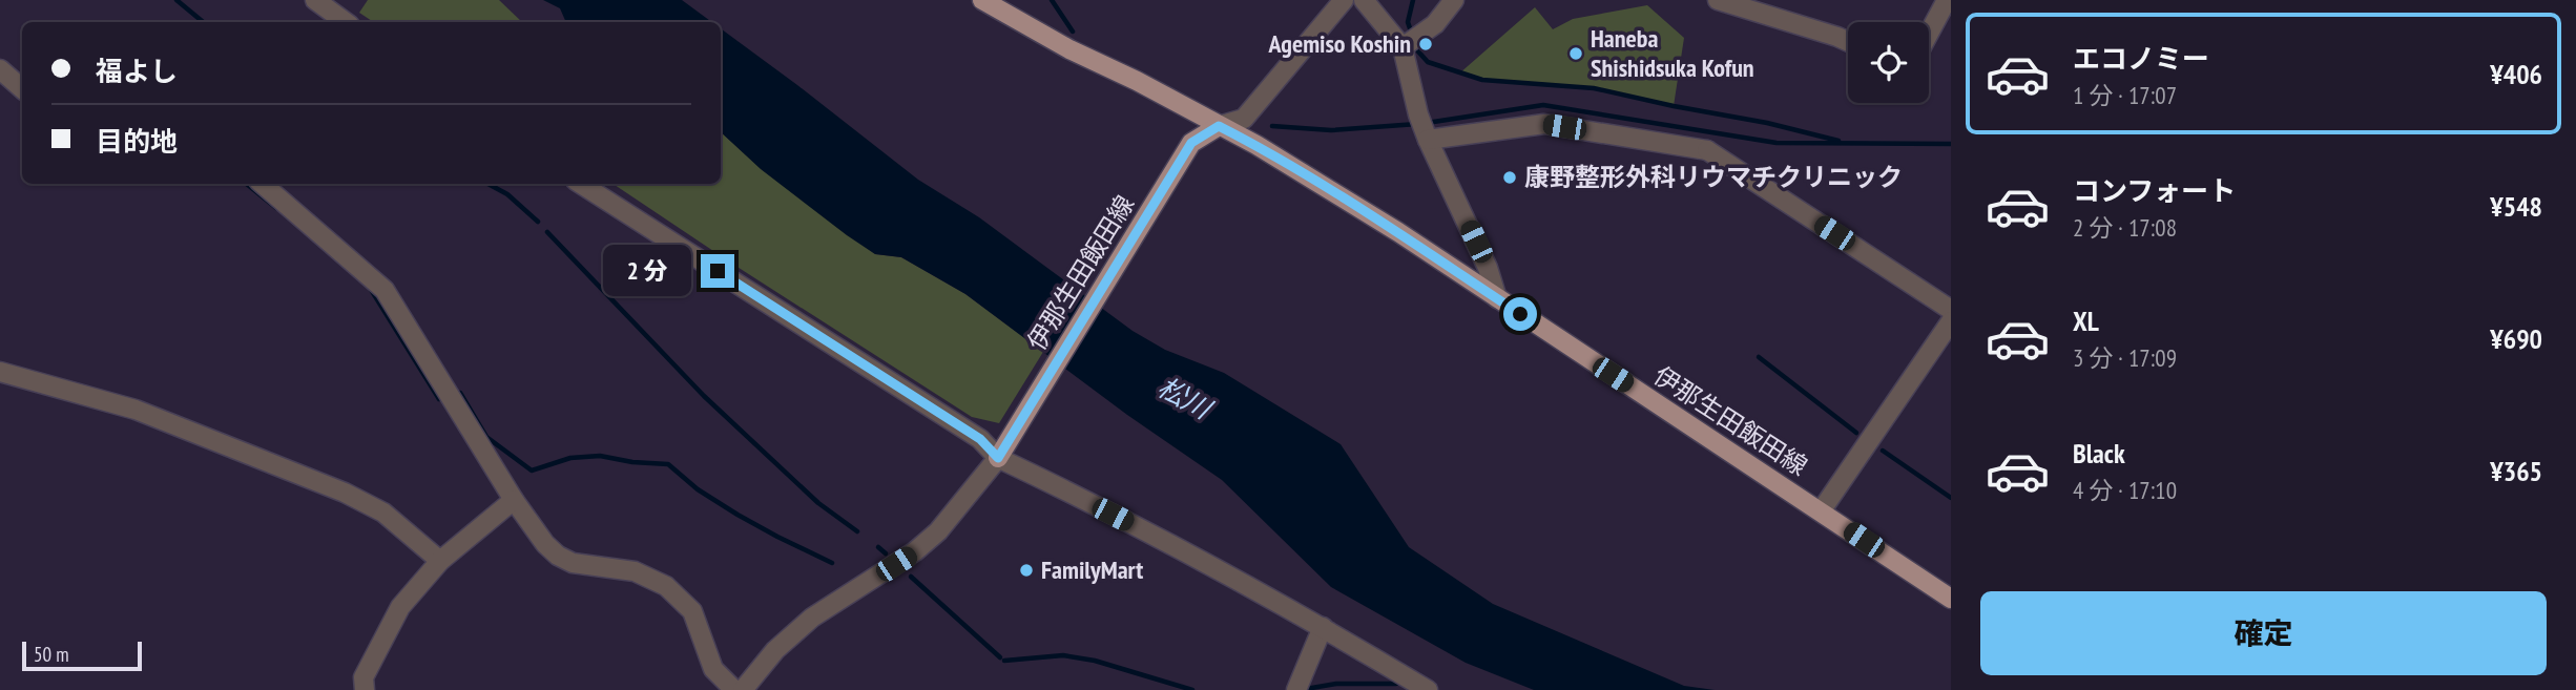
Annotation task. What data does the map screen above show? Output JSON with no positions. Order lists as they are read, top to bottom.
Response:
{
  "streets": {
    "main road": ["伊那生田飯田線"]
  },
  "water": ["松川"],
  "places": [
    "Agemiso Koshin",
    "Haneba Shishidsuka Kofun",
    "康野整形外科リウマチクリニック",
    "FamilyMart"
  ],
  "scale_bar": "50 m",
  "page": {
    "list": [
      {
        "name": "エコノミー",
        "note": "1 分 · 17:07",
        "value": "¥406"
      },
      {
        "name": "コンフォート",
        "note": "2 分 · 17:08",
        "value": "¥548"
      },
      {
        "name": "XL",
        "note": "3 分 · 17:09",
        "value": "¥690"
      },
      {
        "name": "Black",
        "note": "4 分 · 17:10",
        "value": "¥365"
      }
    ],
    "banner": ["福よし", "目的地"],
    "bubble": "2 分",
    "buttons": "確定",
    "scale": "50 m"
  }
}
